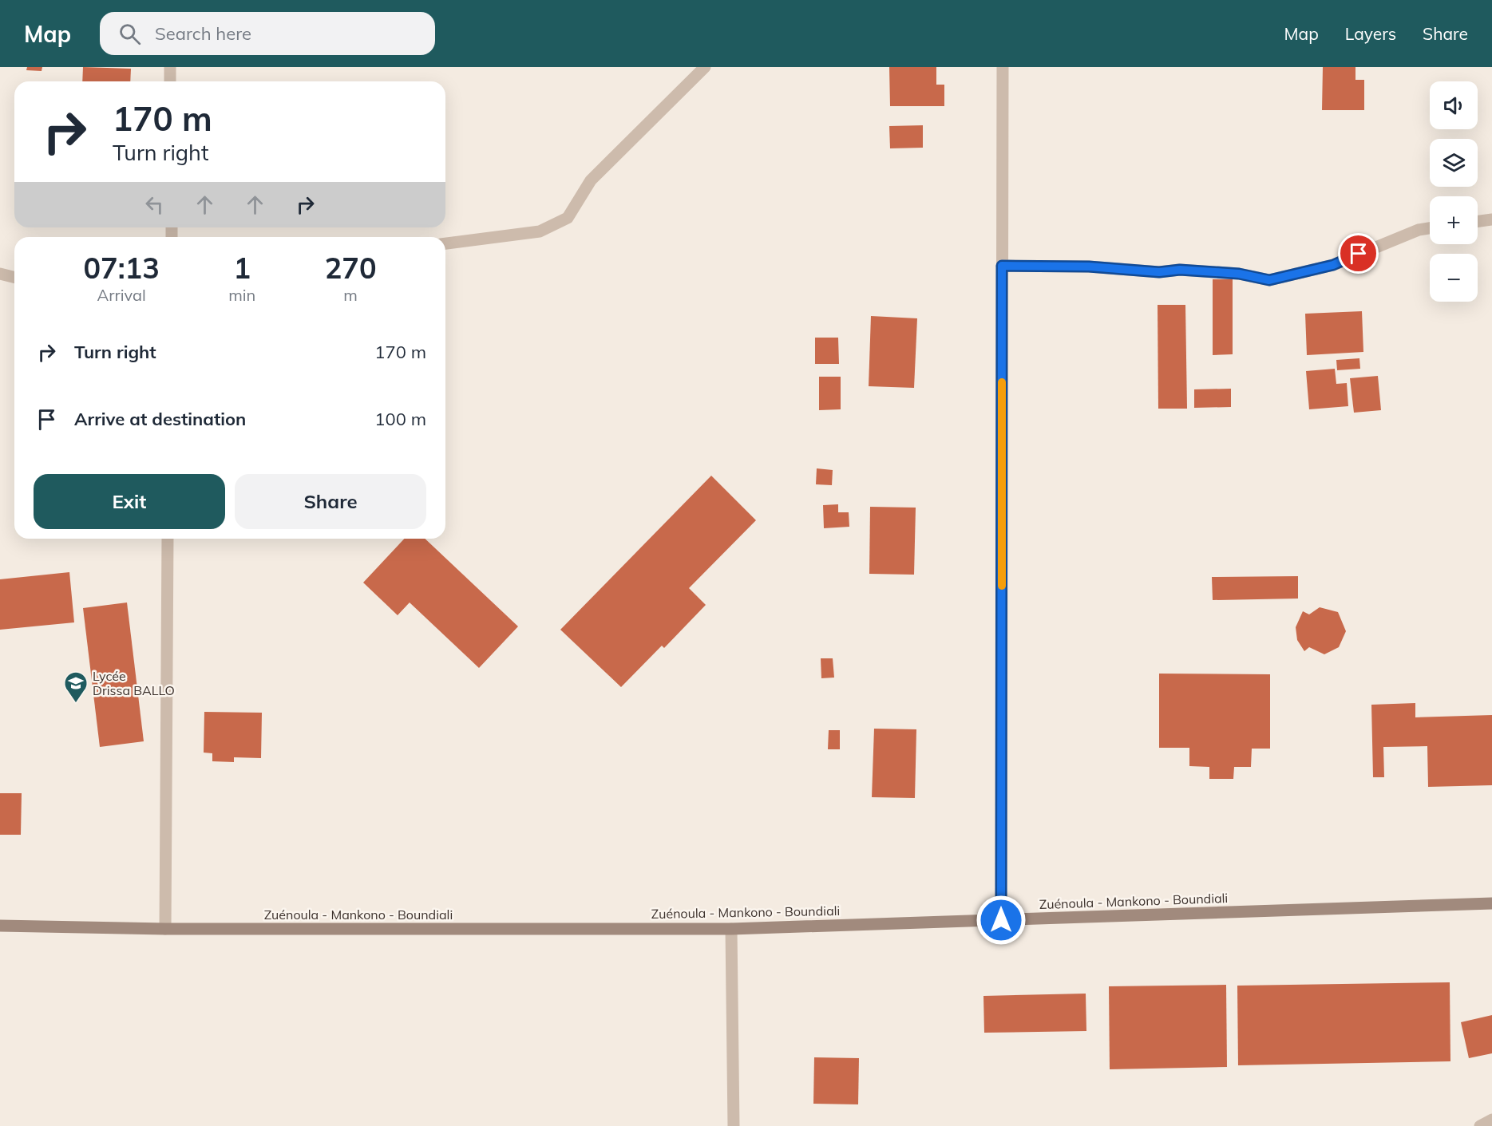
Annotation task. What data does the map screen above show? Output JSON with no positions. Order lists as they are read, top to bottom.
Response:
{
  "streets": {
    "main road": ["Zuénoula - Mankono - Boundiali"]
  },
  "places": {
    "school or university": ["Lycée Drissa BALLO"]
  },
  "page": {
    "header": "Map",
    "search": "Search here",
    "nav": ["Map", "Layers", "Share"],
    "map_buttons": ["+", "−"],
    "turn": ["170 m", "Turn right"],
    "eta": [
      "07:13",
      "Arrival",
      "1",
      "min",
      "270",
      "m"
    ],
    "list": [
      {
        "name": "Turn right",
        "value": "170 m"
      },
      {
        "name": "Arrive at destination",
        "value": "100 m"
      }
    ],
    "buttons": ["Exit", "Share"]
  }
}
